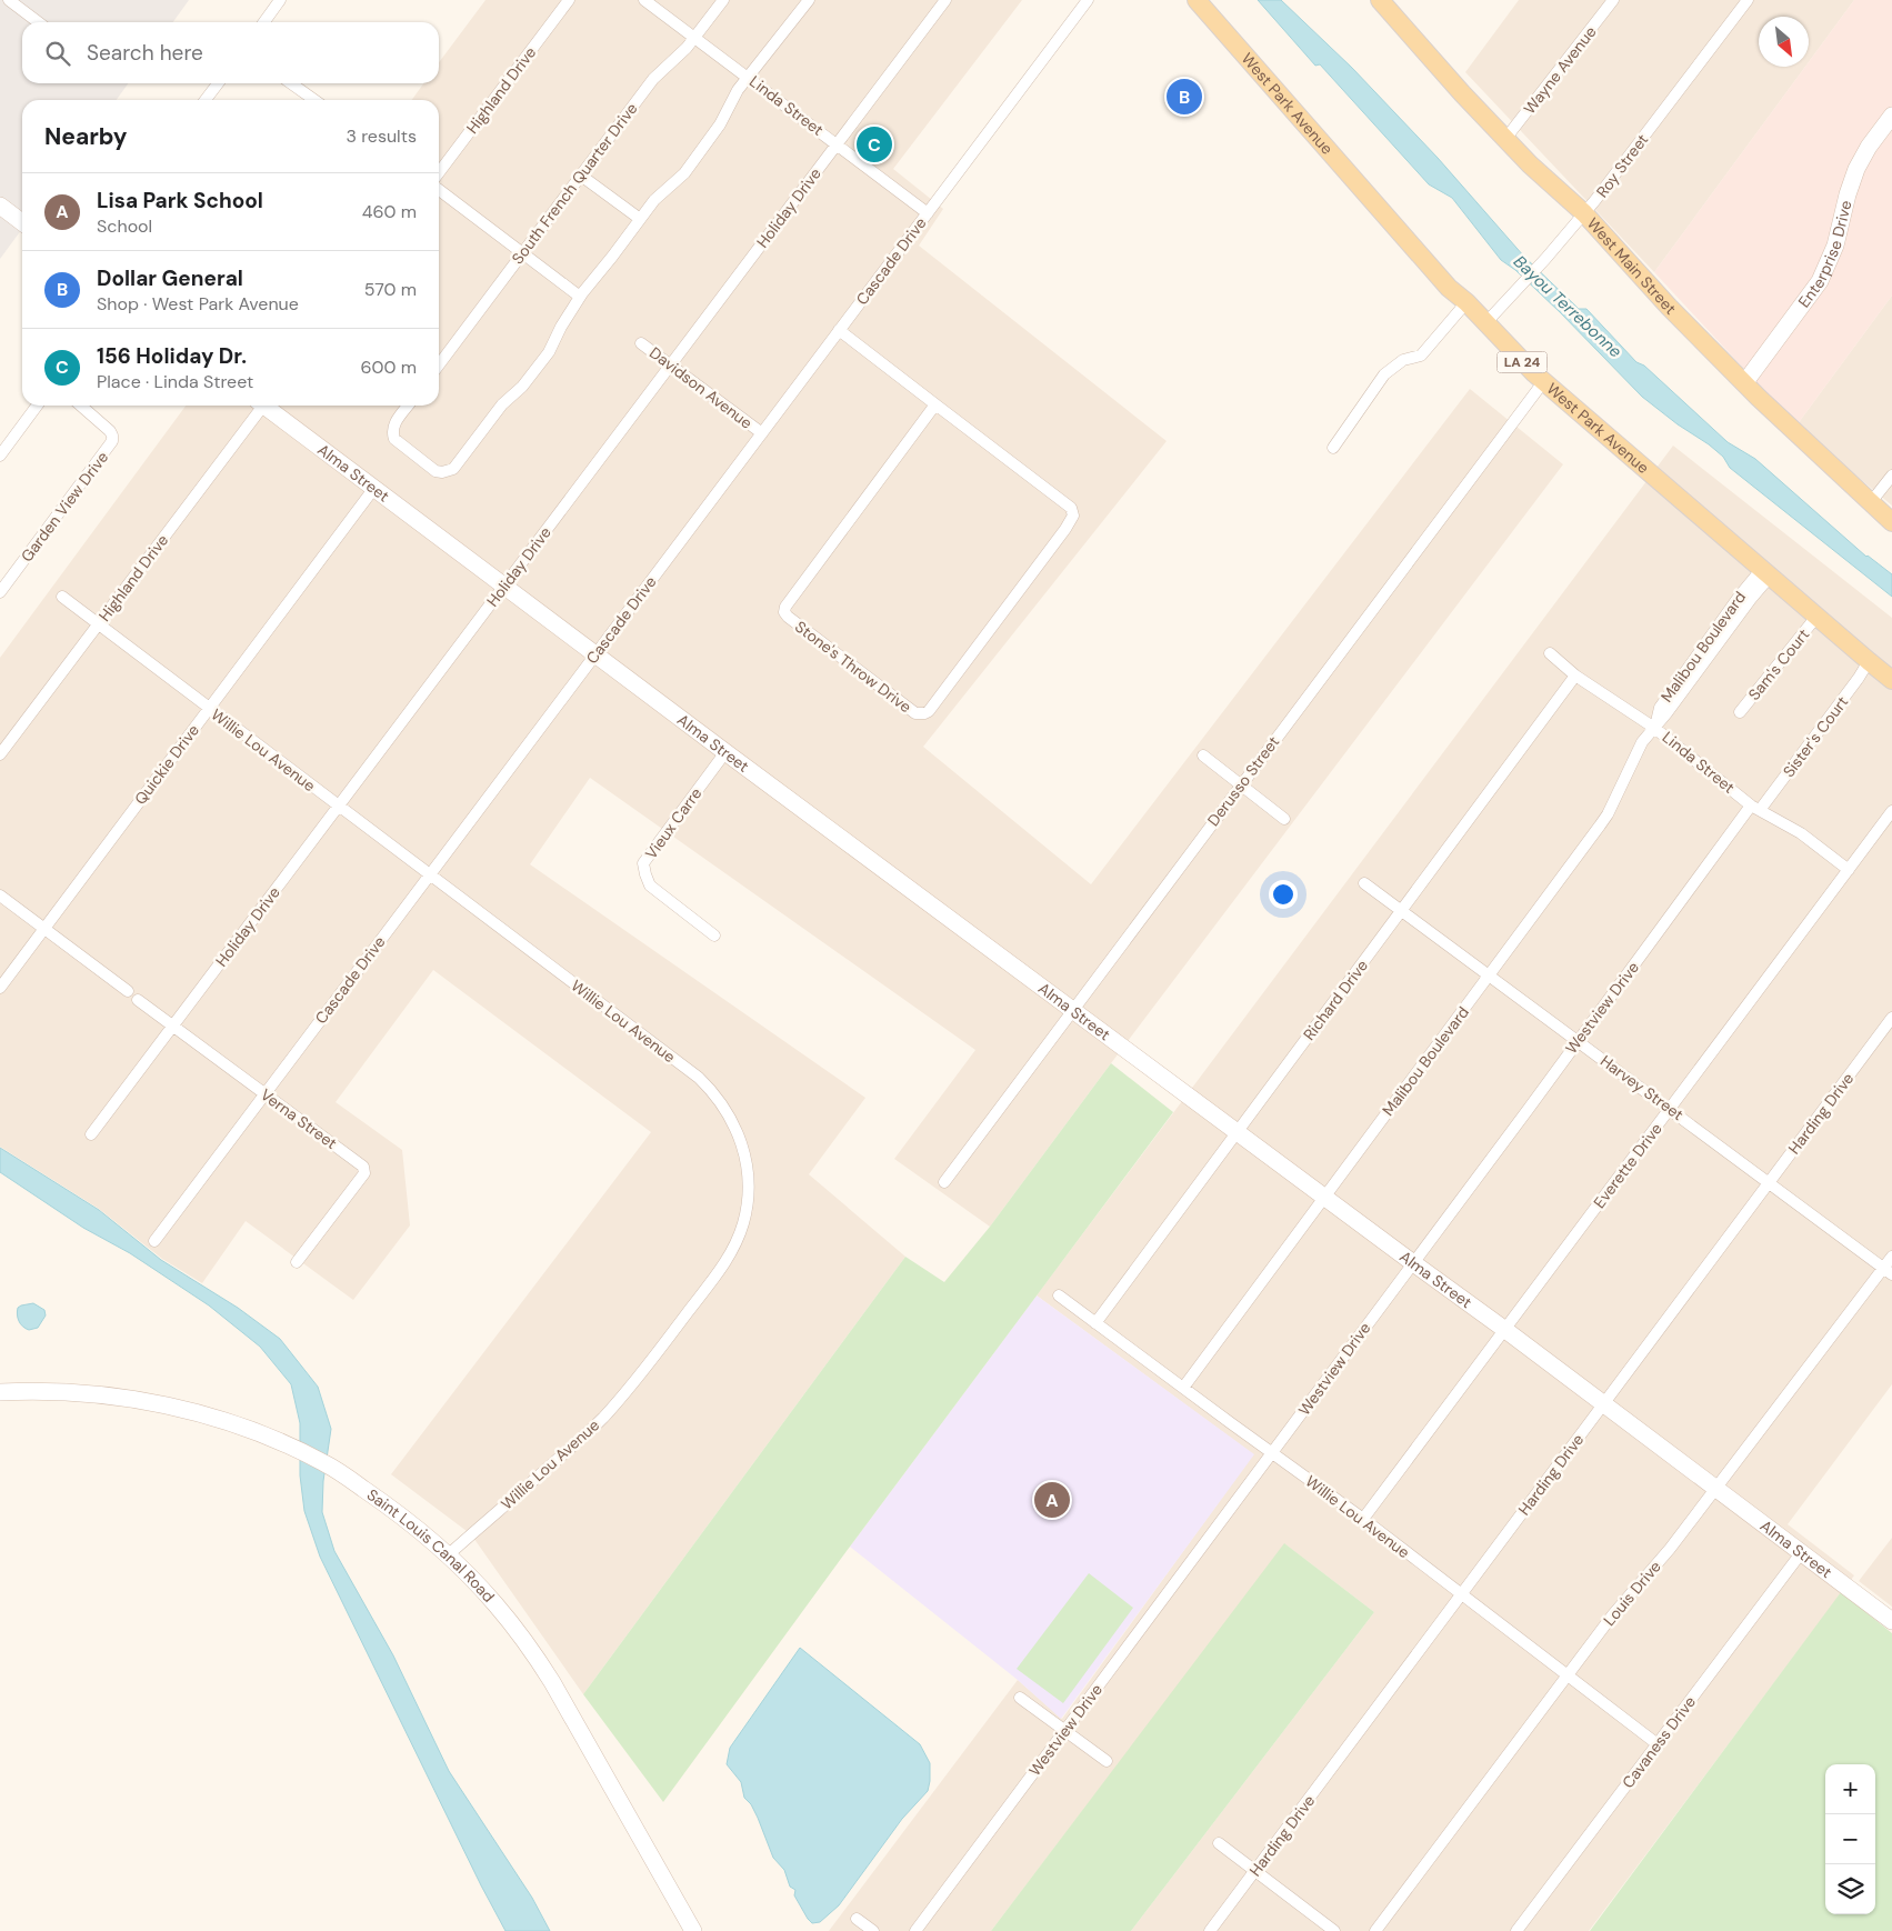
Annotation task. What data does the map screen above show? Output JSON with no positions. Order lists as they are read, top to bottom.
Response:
{
  "streets": {
    "main road": ["West Park Avenue", "West Main Street", "LA 24"],
    "street": [
      "Wayne Avenue",
      "Highland Drive",
      "Linda Street",
      "Roy Street",
      "South French Quarter Drive",
      "Holiday Drive",
      "Enterprise Drive",
      "Cascade Drive",
      "Davidson Avenue",
      "Alma Street",
      "Garden View Drive",
      "Malibou Boulevard",
      "Sam's Court",
      "Stone's Throw Drive",
      "Sister's Court",
      "Willie Lou Avenue",
      "Quickie Drive",
      "Derusso Street",
      "Vieux Carre",
      "Richard Drive",
      "Westview Drive",
      "Harvey Street",
      "Harding Drive",
      "Verna Street",
      "Everette Drive",
      "Saint Louis Canal Road",
      "Louis Drive",
      "Cavaness Drive"
    ]
  },
  "crossings": [
    ["Wayne Avenue", "West Main Street"],
    ["Highland Drive", "Willie Lou Avenue"],
    ["West Park Avenue", "Roy Street"],
    ["West Park Avenue", "Malibou Boulevard"],
    ["West Park Avenue", "Sam's Court"],
    ["West Park Avenue", "Sister's Court"],
    ["West Park Avenue", "Derusso Street"],
    ["Linda Street", "South French Quarter Drive"],
    ["Linda Street", "Holiday Drive"],
    ["Linda Street", "Cascade Drive"],
    ["Linda Street", "Malibou Boulevard"],
    ["Linda Street", "Sister's Court"],
    ["Linda Street", "Richard Drive"],
    ["Linda Street", "Westview Drive"],
    ["Linda Street", "Everette Drive"],
    ["Roy Street", "West Main Street"],
    ["Holiday Drive", "Davidson Avenue"],
    ["Holiday Drive", "Alma Street"],
    ["Holiday Drive", "Willie Lou Avenue"],
    ["Holiday Drive", "Verna Street"],
    ["Enterprise Drive", "West Main Street"],
    ["Cascade Drive", "Davidson Avenue"],
    ["Cascade Drive", "Alma Street"],
    ["Cascade Drive", "Stone's Throw Drive"],
    ["Cascade Drive", "Willie Lou Avenue"],
    ["Cascade Drive", "Verna Street"],
    ["Alma Street", "Malibou Boulevard"],
    ["Alma Street", "Quickie Drive"],
    ["Alma Street", "Derusso Street"],
    ["Alma Street", "Vieux Carre"],
    ["Alma Street", "Richard Drive"],
    ["Alma Street", "Westview Drive"],
    ["Alma Street", "Harding Drive"],
    ["Alma Street", "Everette Drive"],
    ["Alma Street", "Louis Drive"],
    ["Alma Street", "Cavaness Drive"],
    ["Malibou Boulevard", "Willie Lou Avenue"],
    ["Malibou Boulevard", "Harvey Street"],
    ["Sister's Court", "Westview Drive"],
    ["Willie Lou Avenue", "Quickie Drive"],
    ["Willie Lou Avenue", "Richard Drive"],
    ["Willie Lou Avenue", "Westview Drive"],
    ["Willie Lou Avenue", "Harding Drive"],
    ["Willie Lou Avenue", "Everette Drive"],
    ["Willie Lou Avenue", "Saint Louis Canal Road"],
    ["Willie Lou Avenue", "Louis Drive"],
    ["Willie Lou Avenue", "Cavaness Drive"],
    ["Richard Drive", "Harvey Street"],
    ["Westview Drive", "Harvey Street"],
    ["Harvey Street", "Harding Drive"],
    ["Harvey Street", "Everette Drive"],
    ["Harvey Street", "Louis Drive"]
  ],
  "water": ["Bayou Terrebonne"],
  "north": "bottom right",
  "page": {
    "search": "Search here",
    "pins": ["B", "C", "A"],
    "heading": ["Nearby", "3 results"],
    "list": [
      {
        "mark": "A",
        "name": "Lisa Park School",
        "note": "School",
        "value": "460 m"
      },
      {
        "mark": "B",
        "name": "Dollar General",
        "note": "Shop · West Park Avenue",
        "value": "570 m"
      },
      {
        "mark": "C",
        "name": "156 Holiday Dr.",
        "note": "Place · Linda Street",
        "value": "600 m"
      }
    ],
    "map_buttons": ["+", "−"]
  }
}
